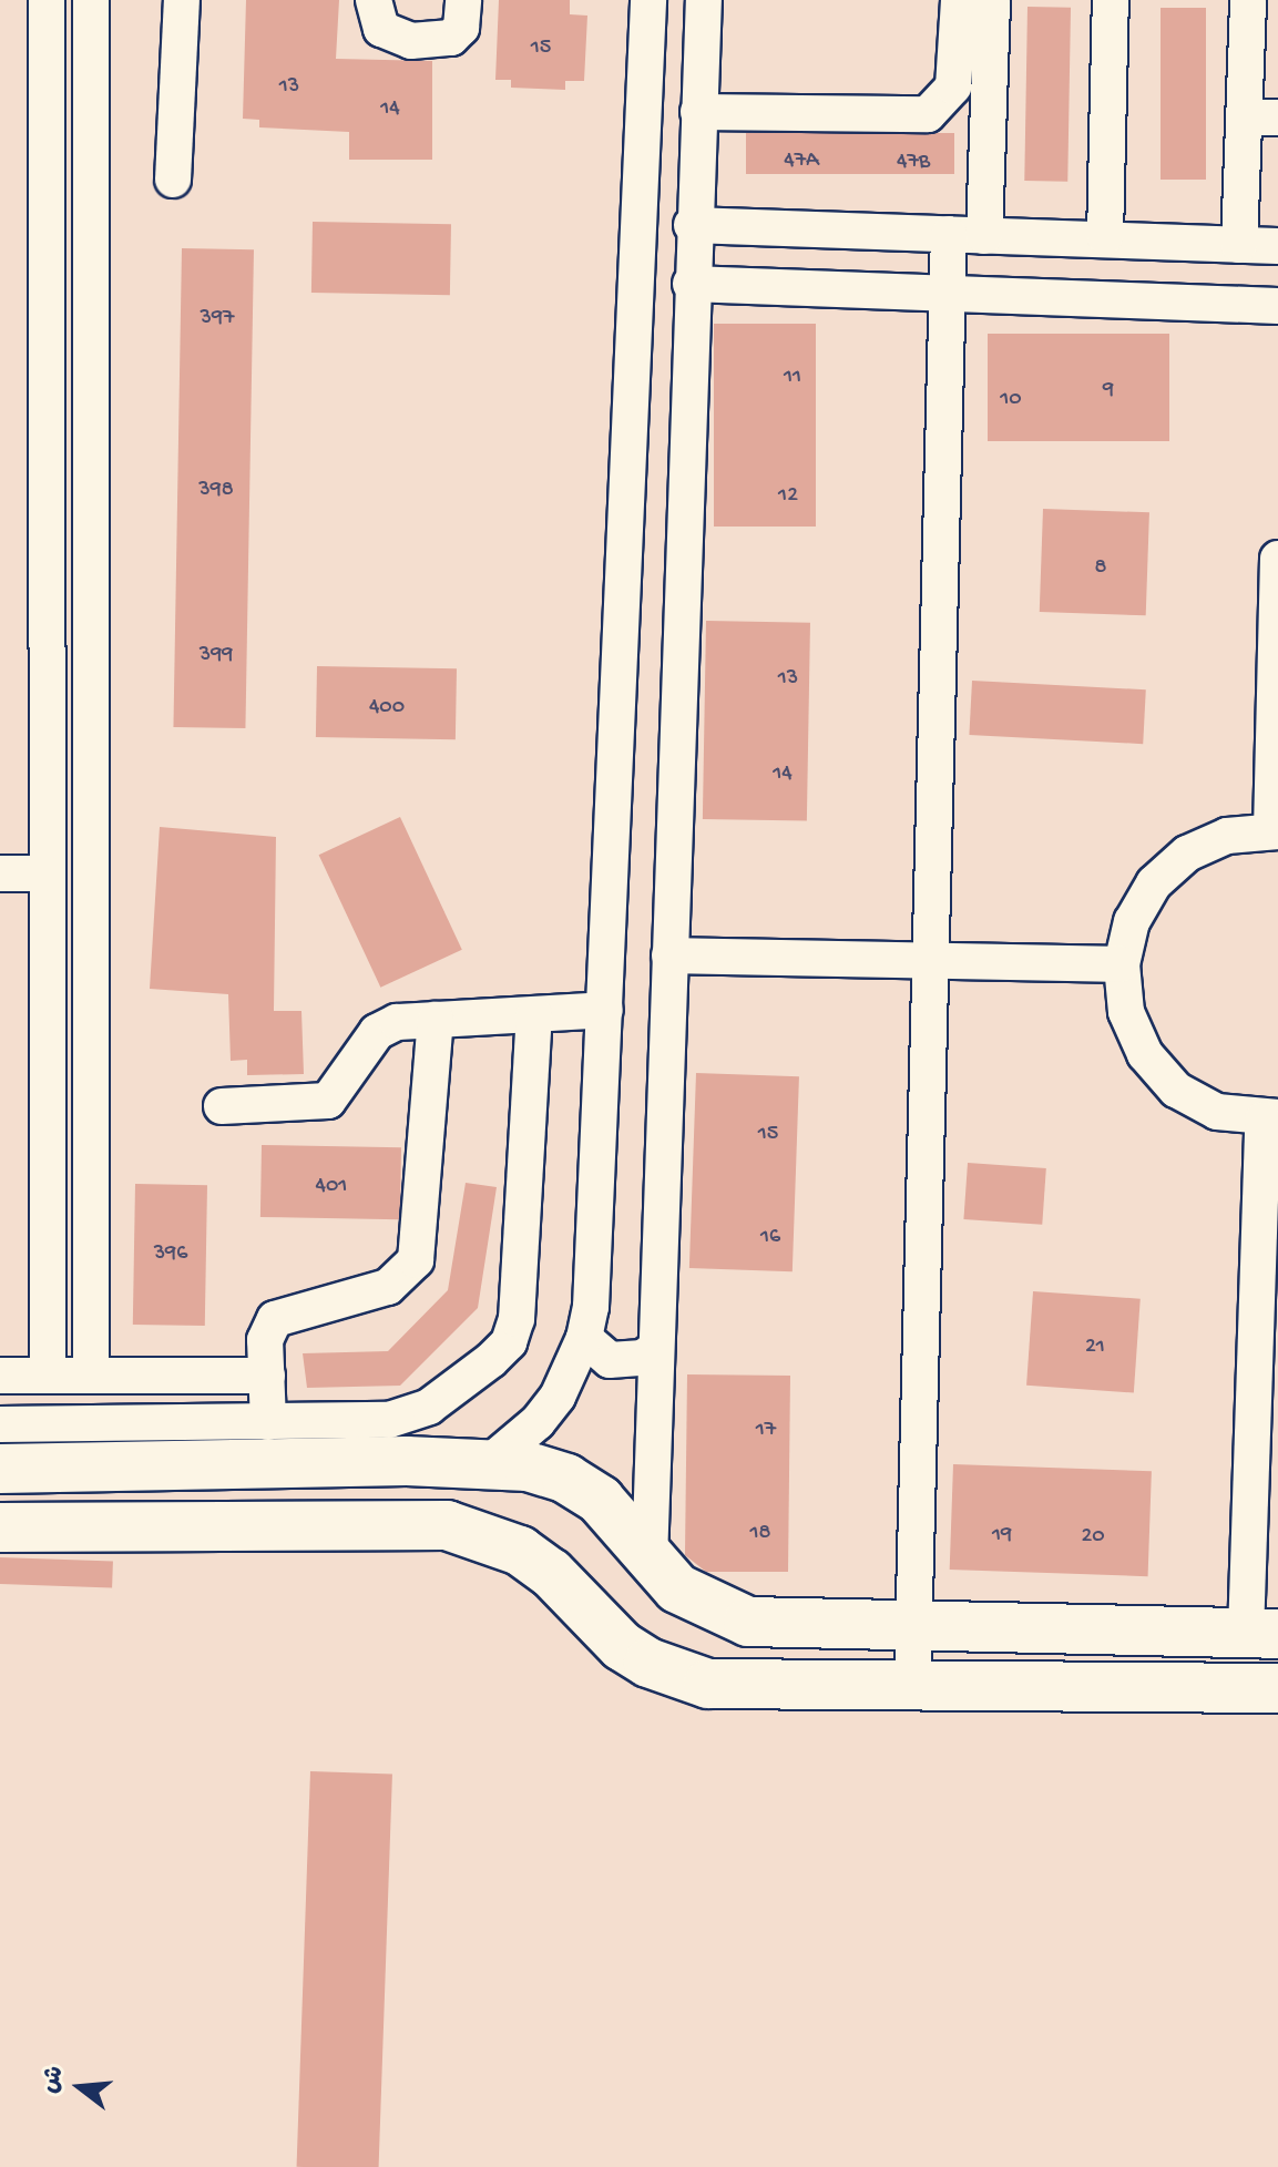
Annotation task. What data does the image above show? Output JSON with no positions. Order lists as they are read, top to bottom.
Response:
{
  "house_numbers": [
    "15",
    "13",
    "14",
    "47A",
    "47B",
    "397",
    "11",
    "9",
    "10",
    "398",
    "12",
    "8",
    "399",
    "13",
    "400",
    "14",
    "15",
    "401",
    "16",
    "396",
    "21",
    "17",
    "18",
    "19",
    "20"
  ],
  "north": "left"
}
